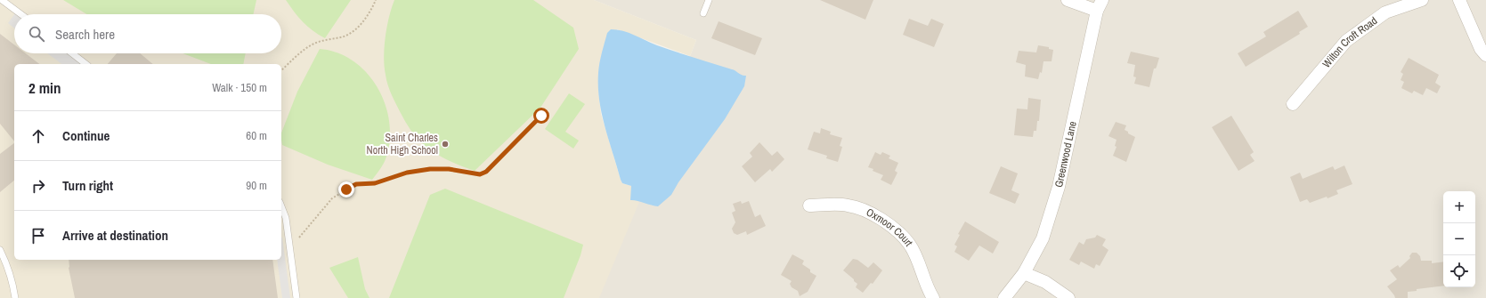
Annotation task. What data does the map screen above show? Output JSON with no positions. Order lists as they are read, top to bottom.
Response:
{
  "streets": {
    "street": ["Wilton Croft Road", "Greenwood Lane", "Oxmoor Court"]
  },
  "places": ["Saint Charles North High School"],
  "page": {
    "search": "Search here",
    "heading": ["2 min", "Walk · 150 m"],
    "list": [
      ["Continue", "60 m"],
      ["Turn right", "90 m"],
      "Arrive at destination"
    ],
    "map_buttons": ["+", "−"]
  }
}
